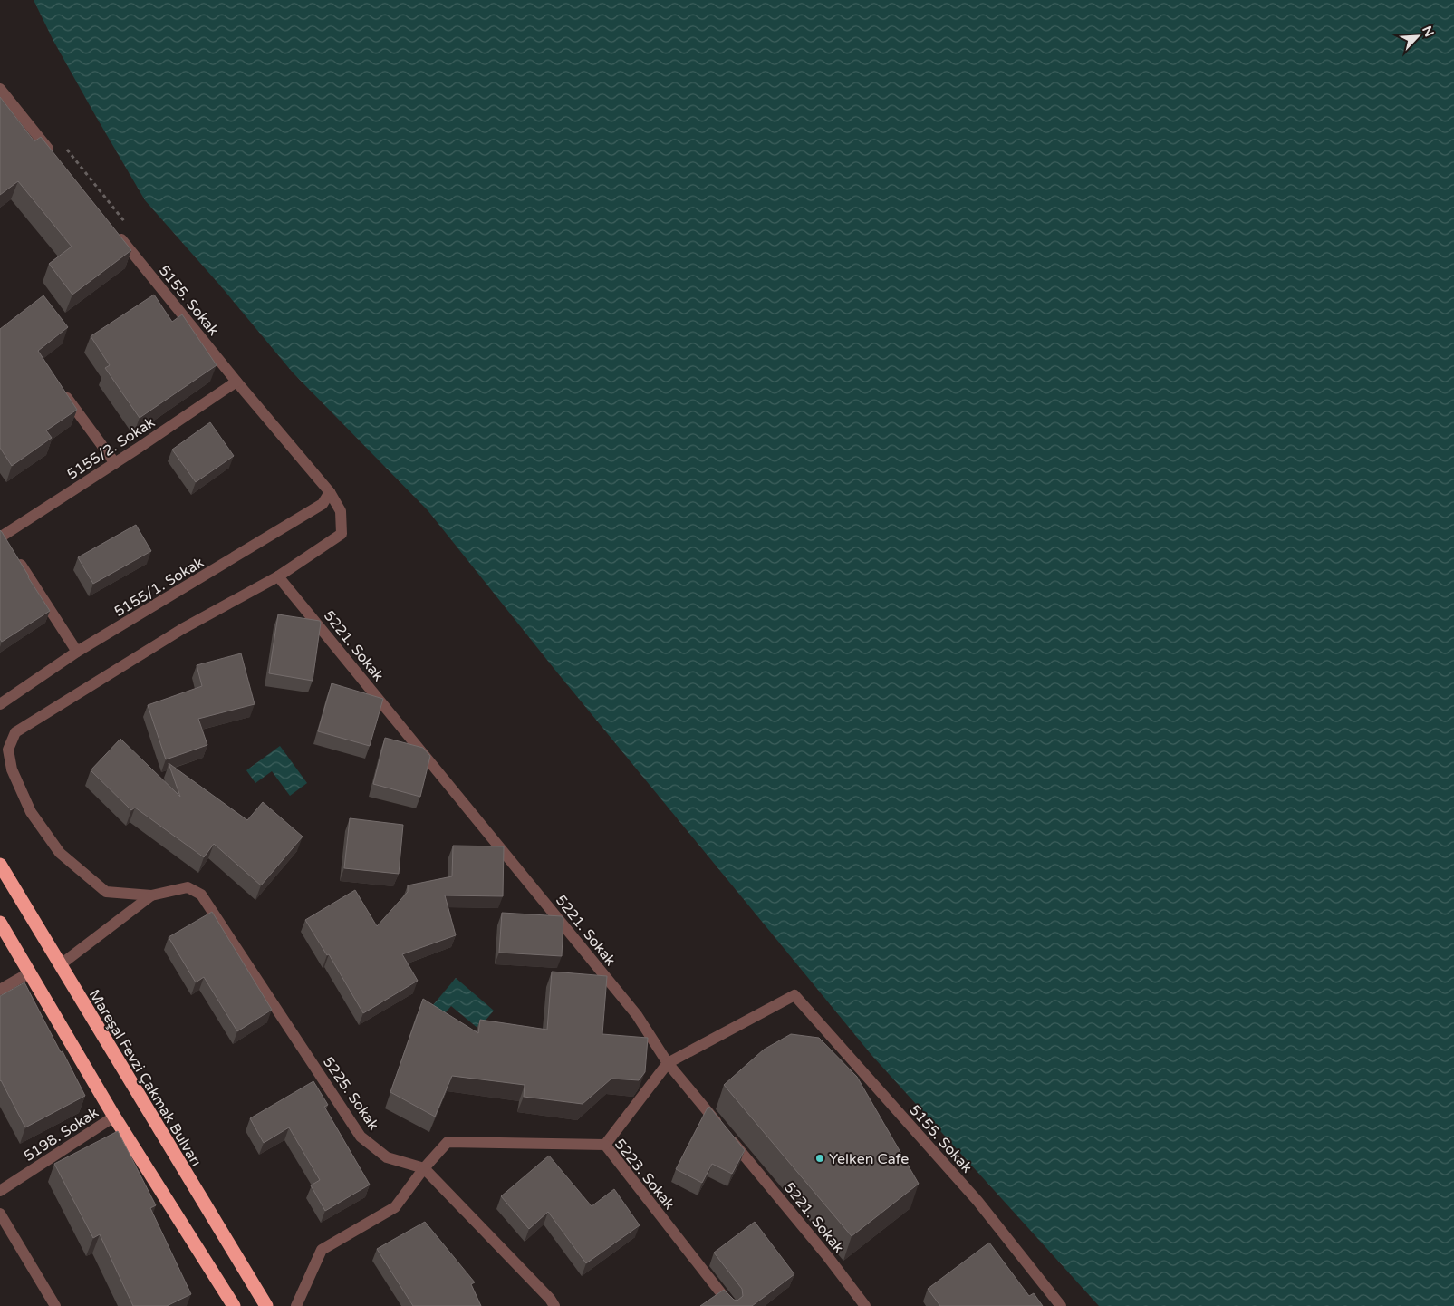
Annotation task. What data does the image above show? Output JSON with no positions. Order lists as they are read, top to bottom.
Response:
{
  "streets": {
    "highway": ["Mareşal Fevzi Çakmak Bulvarı"],
    "street": [
      "5155. Sokak",
      "5155/2. Sokak",
      "5155/1. Sokak",
      "5221. Sokak",
      "5225. Sokak",
      "5198. Sokak",
      "5223. Sokak"
    ]
  },
  "crossings": [
    ["5155. Sokak", "5155/2. Sokak"],
    ["5155. Sokak", "5155/1. Sokak"],
    ["5155. Sokak", "5221. Sokak"],
    ["5225. Sokak", "5223. Sokak"]
  ],
  "places": ["Yelken Cafe"],
  "north": "top right"
}
